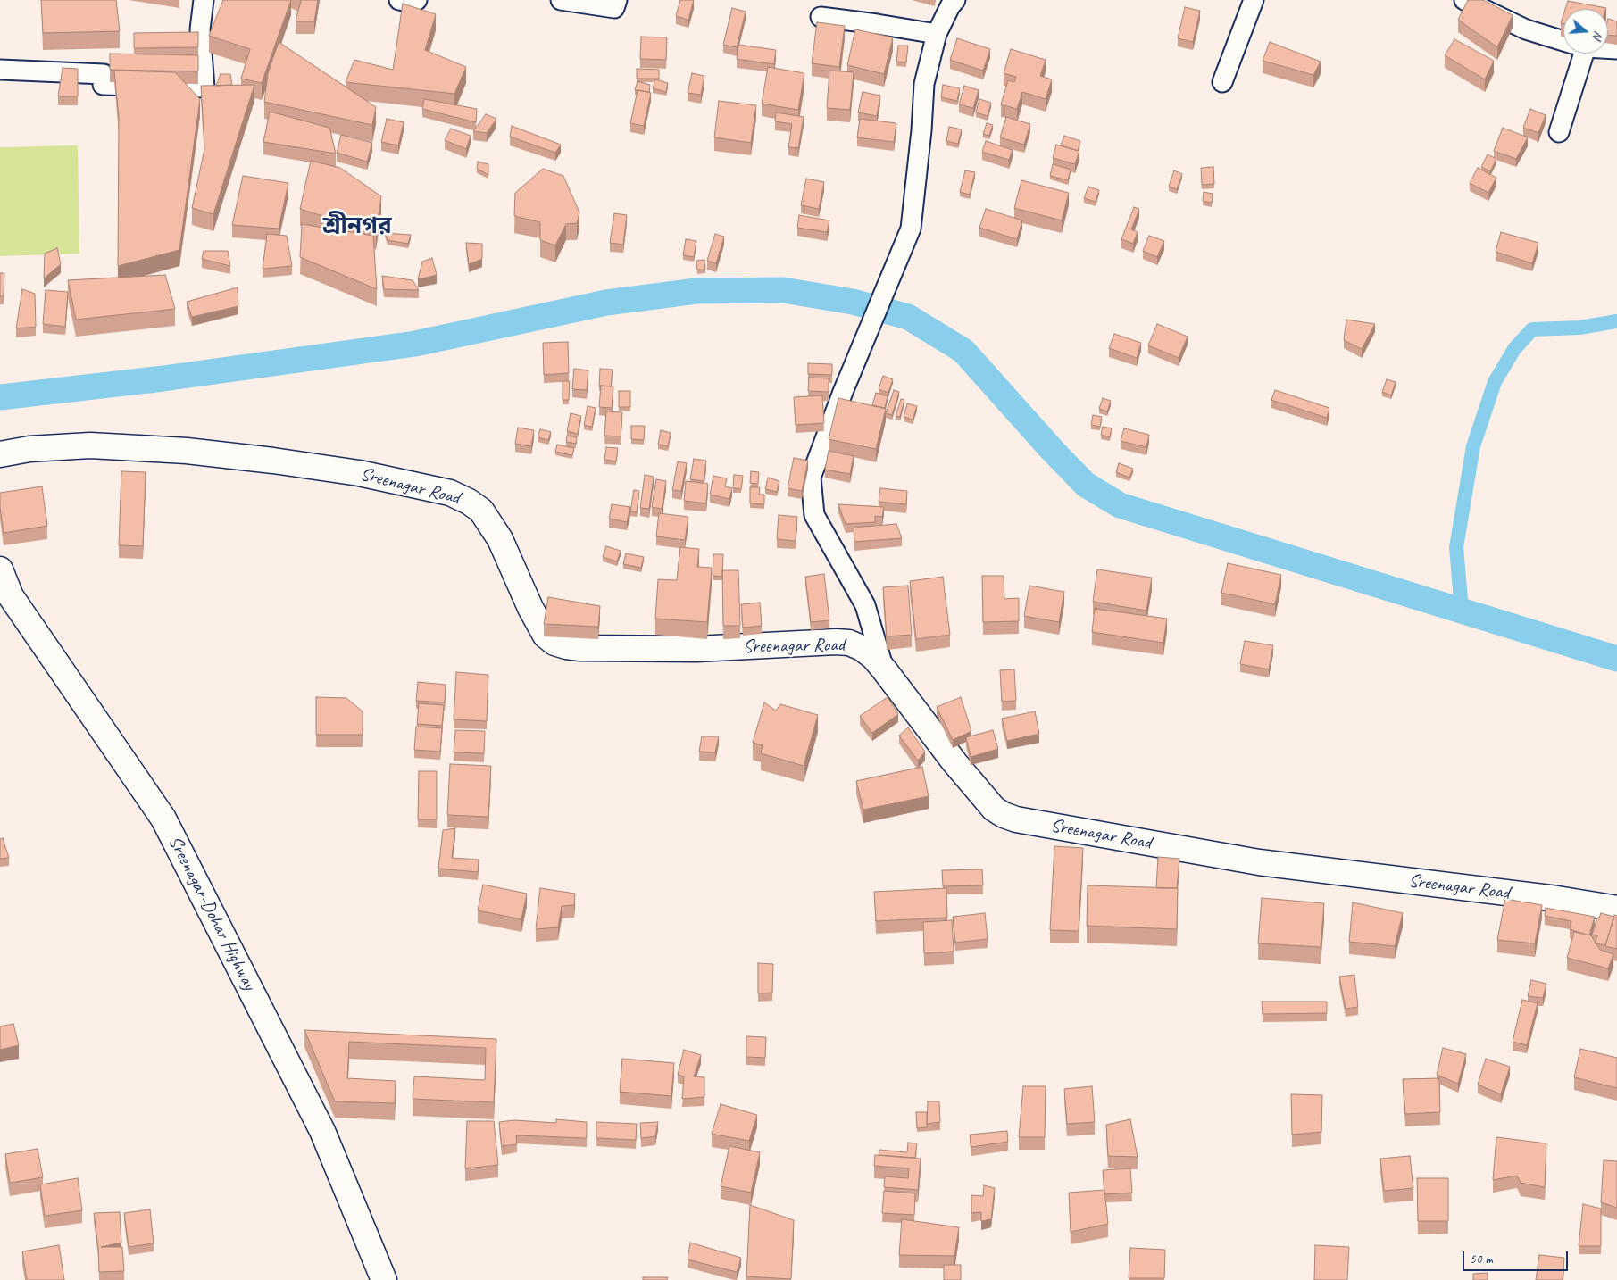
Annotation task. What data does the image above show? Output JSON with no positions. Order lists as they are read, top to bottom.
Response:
{
  "streets": {
    "main road": ["Sreenagar Road", "Sreenagar-Dohar Highway"]
  },
  "districts": ["শ্রীনগর"],
  "scale_bar": "50 m",
  "north": "right"
}
